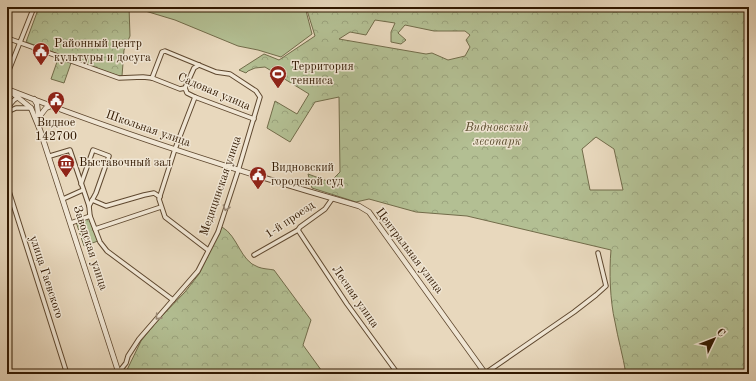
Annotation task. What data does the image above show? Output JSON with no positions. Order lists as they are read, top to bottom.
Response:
{
  "streets": {
    "street": [
      "Садовая улица",
      "Школьная улица",
      "Медицинская улица",
      "1-й проезд",
      "Заводская улица",
      "Центральная улица",
      "улица Гаевского",
      "Лесная улица"
    ]
  },
  "crossings": [
    ["Садовая улица", "Медицинская улица"],
    ["Школьная улица", "Медицинская улица"],
    ["Школьная улица", "Центральная улица"],
    ["Медицинская улица", "Заводская улица"],
    ["Медицинская улица", "Центральная улица"],
    ["1-й проезд", "Центральная улица"],
    ["1-й проезд", "Лесная улица"]
  ],
  "one_way": ["Медицинская улица"],
  "parks": ["Видновский лесопарк"],
  "places": {
    "public building": ["Районный центр культуры и досуга", "Видное 142700", "Видновский городской суд"],
    "sports": ["Территория тенниса"],
    "museum": ["Выставочный зал"]
  },
  "north": "top right"
}
